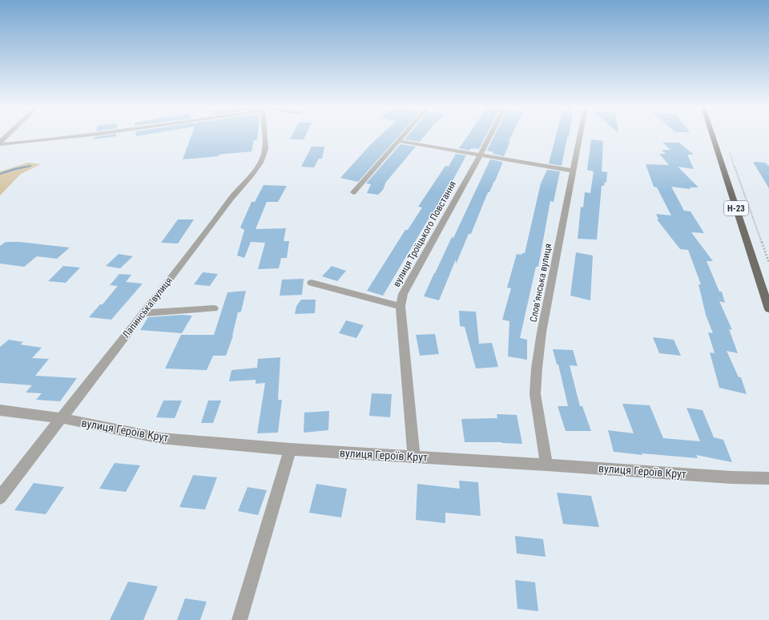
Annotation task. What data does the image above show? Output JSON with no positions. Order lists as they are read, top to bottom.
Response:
{
  "streets": {
    "main road": ["Н-23"],
    "street": [
      "вулиця Троїцького Повстання",
      "Словʼянська вулиця",
      "Лапинська вулиця",
      "вулиця Героїв Крут"
    ]
  },
  "crossings": [
    ["вулиця Троїцького Повстання", "вулиця Героїв Крут"],
    ["Словʼянська вулиця", "вулиця Героїв Крут"],
    ["Лапинська вулиця", "вулиця Героїв Крут"]
  ]
}
